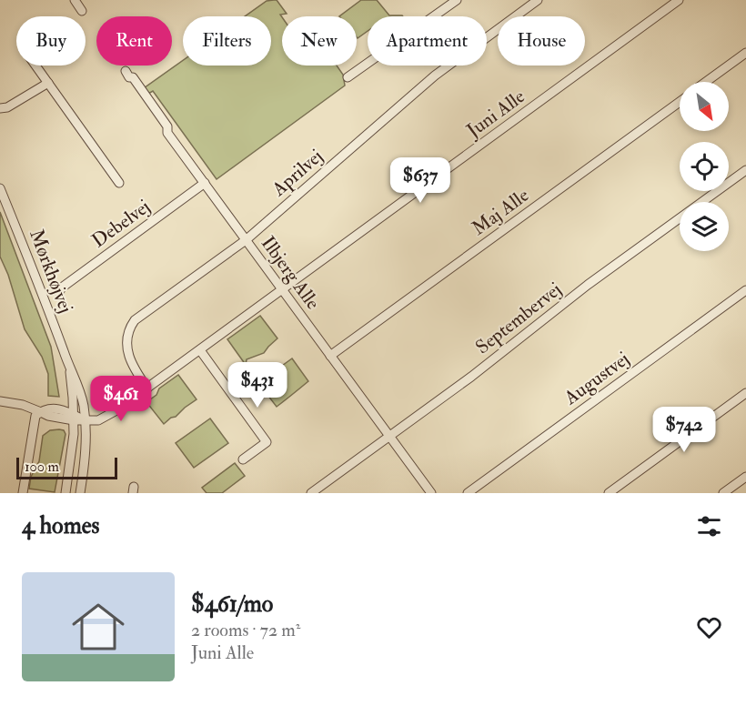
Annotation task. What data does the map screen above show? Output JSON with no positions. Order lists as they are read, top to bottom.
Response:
{
  "streets": {
    "street": [
      "Juni Alle",
      "Aprilvej",
      "Maj Alle",
      "Debelvej",
      "Mørkhøjvej",
      "Ilbjerg Alle",
      "Septembervej",
      "Augustvej"
    ]
  },
  "crossings": [
    ["Juni Alle", "Aprilvej"],
    ["Juni Alle", "Mørkhøjvej"],
    ["Juni Alle", "Ilbjerg Alle"],
    ["Aprilvej", "Ilbjerg Alle"],
    ["Maj Alle", "Ilbjerg Alle"],
    ["Debelvej", "Ilbjerg Alle"],
    ["Ilbjerg Alle", "Septembervej"]
  ],
  "scale_bar": "100 m",
  "north": "bottom right",
  "page": {
    "chip": [
      "Buy",
      "Rent",
      "Filters",
      "New",
      "Apartment",
      "House"
    ],
    "price": [
      "$637",
      "$431",
      "$461",
      "$742"
    ],
    "scale": "100 m",
    "heading": "4 homes",
    "list": [
      {
        "name": "$461/mo",
        "note": "2 rooms · 72 m² · Juni Alle"
      }
    ]
  }
}
